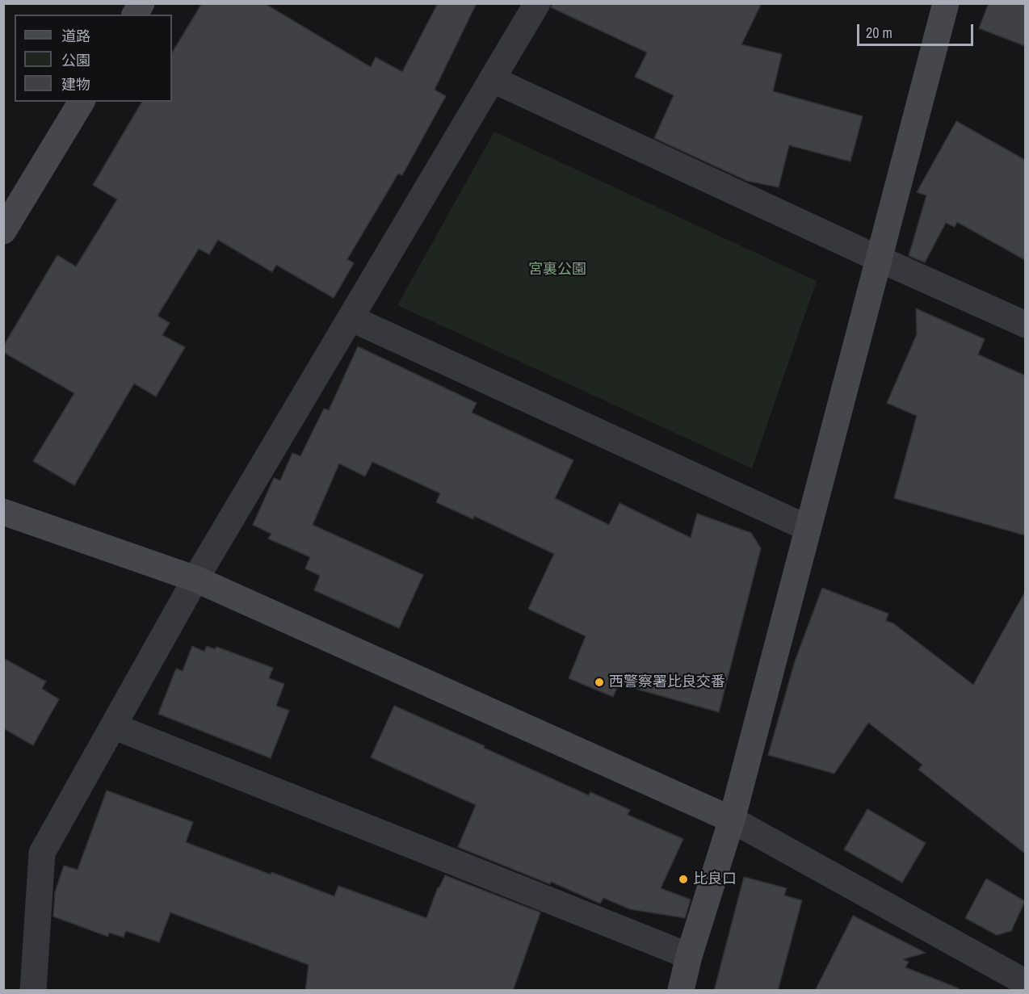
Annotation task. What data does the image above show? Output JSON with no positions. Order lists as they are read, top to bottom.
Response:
{
  "parks": ["宮裏公園"],
  "places": ["西警察署比良交番", "比良口"],
  "legend": ["道路", "公園", "建物"],
  "scale_bar": "20 m"
}
